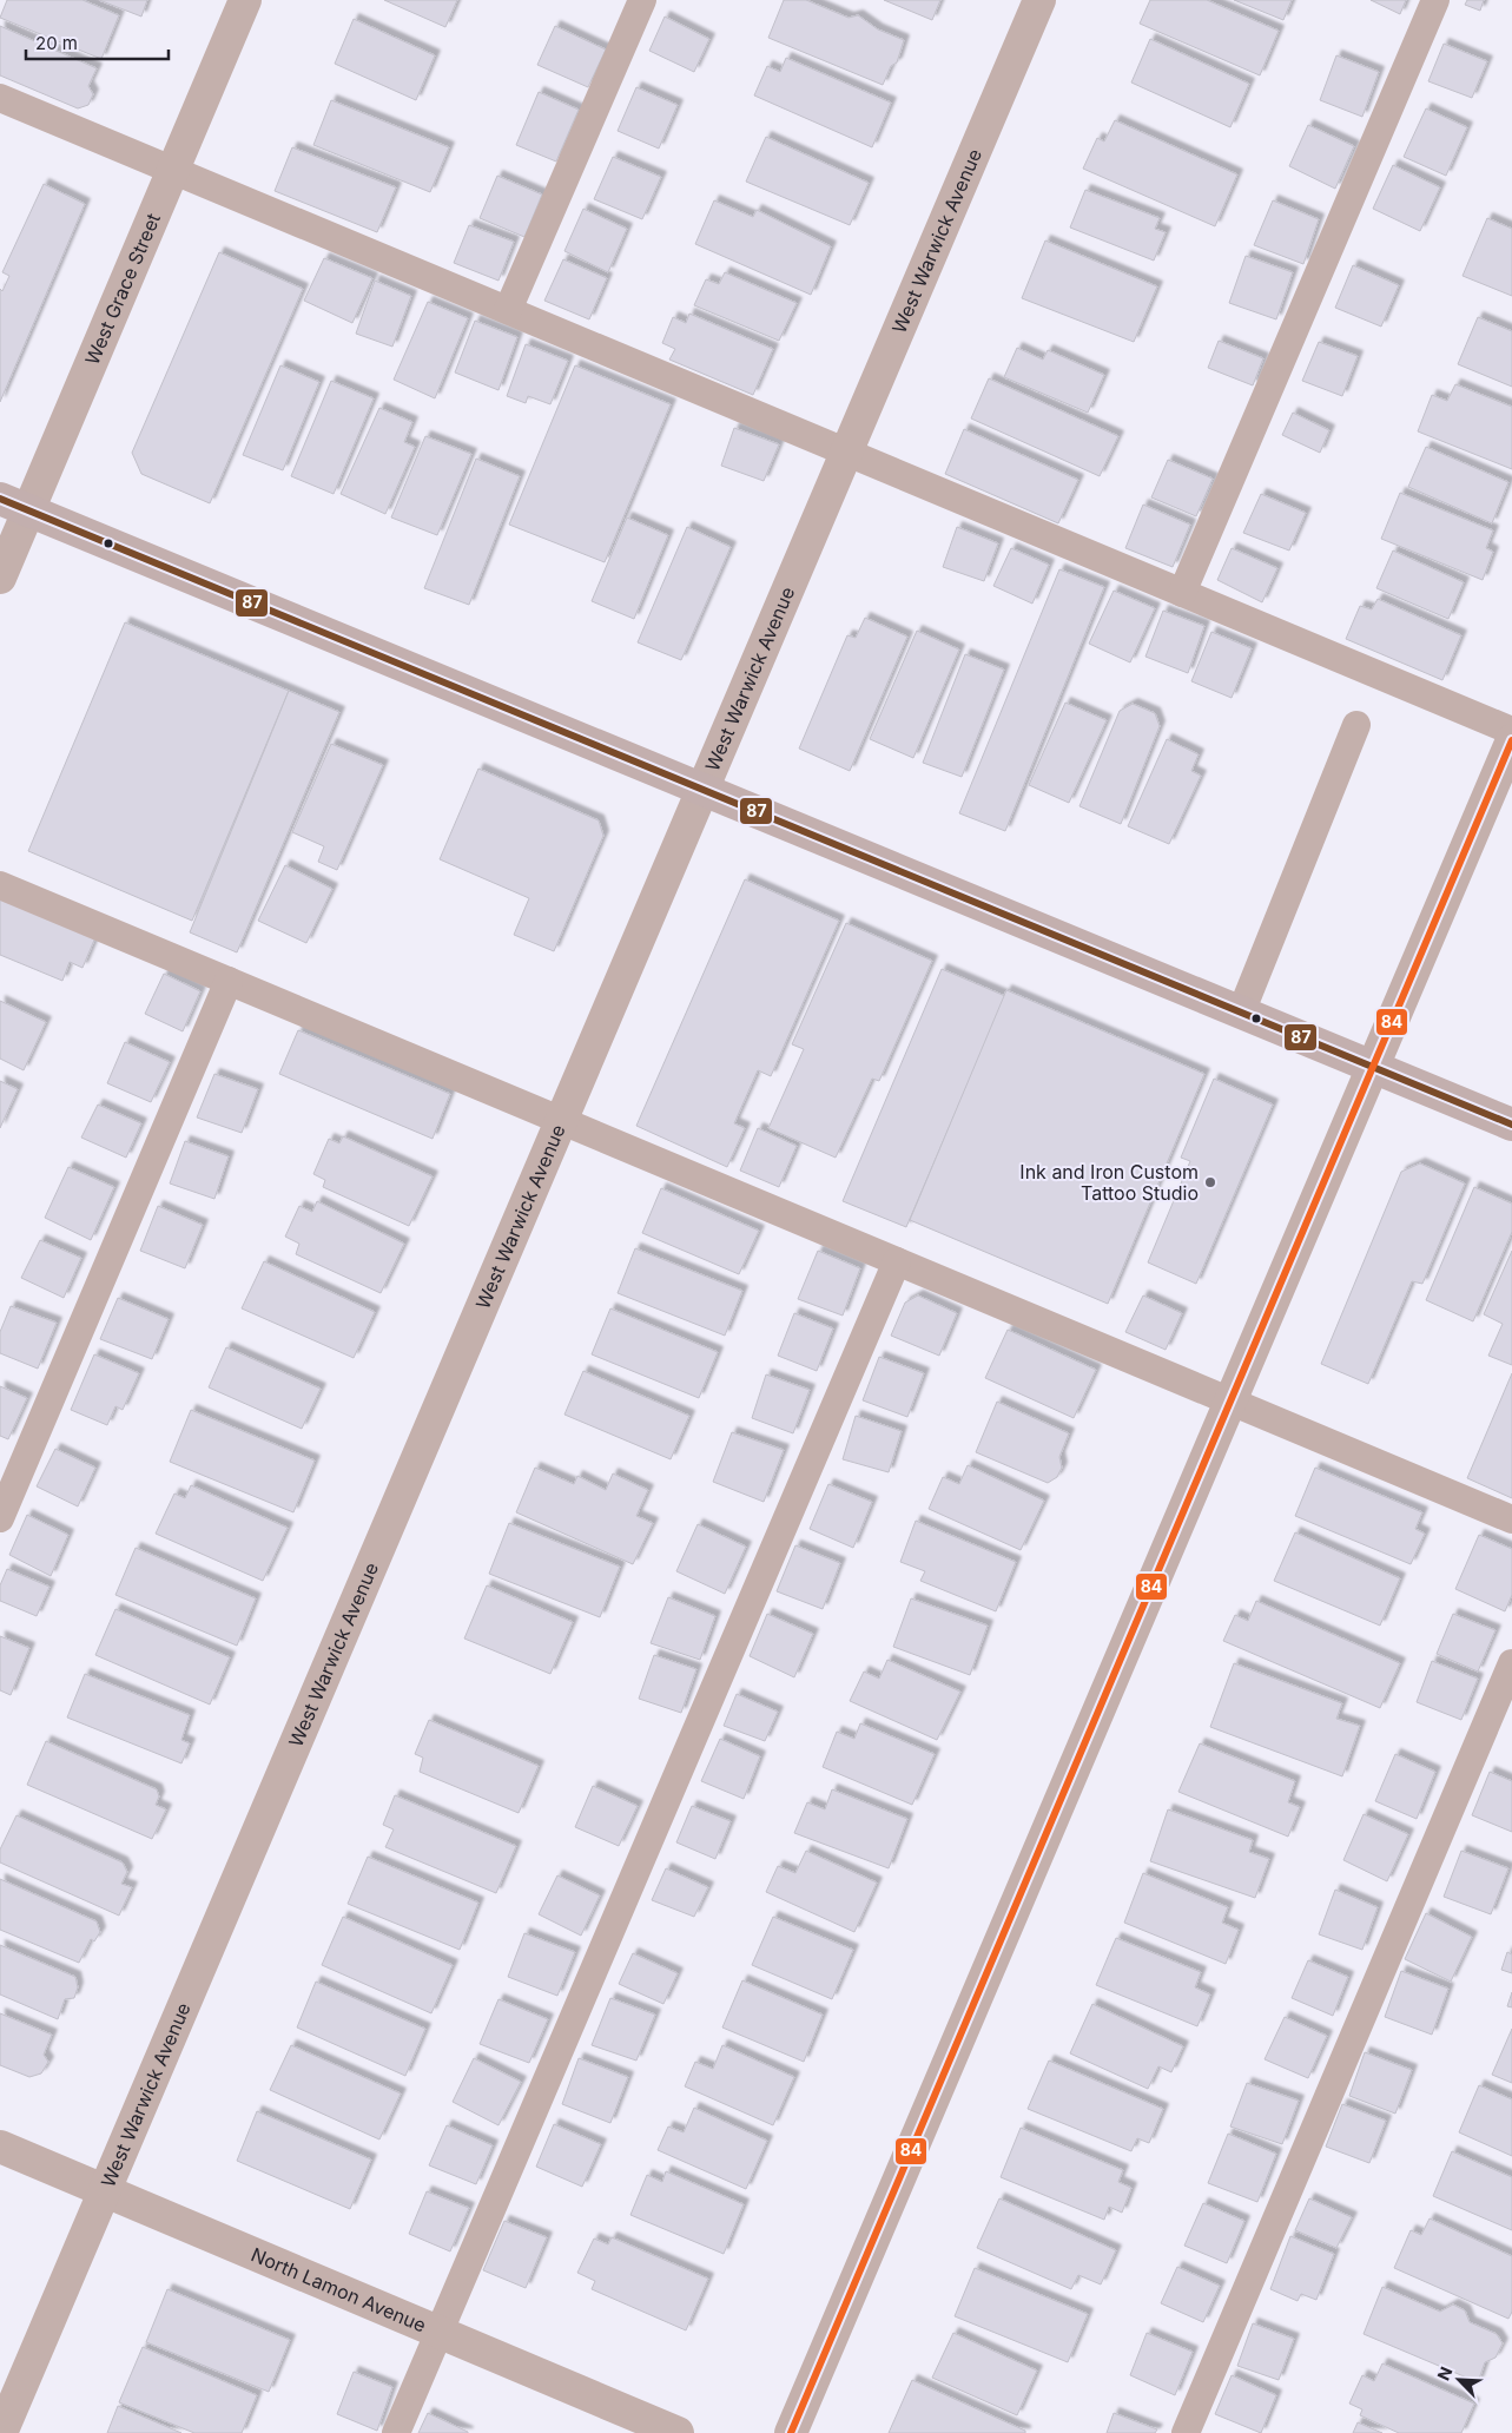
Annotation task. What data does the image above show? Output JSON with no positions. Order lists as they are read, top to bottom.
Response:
{
  "streets": {
    "street": ["West Warwick Avenue", "West Grace Street", "North Lamon Avenue"]
  },
  "crossings": [
    ["West Warwick Avenue", "North Lamon Avenue"]
  ],
  "places": ["Ink and Iron Custom Tattoo Studio"],
  "lines": ["transit line 87", "transit line 84"],
  "scale_bar": "20 m",
  "north": "top left"
}
